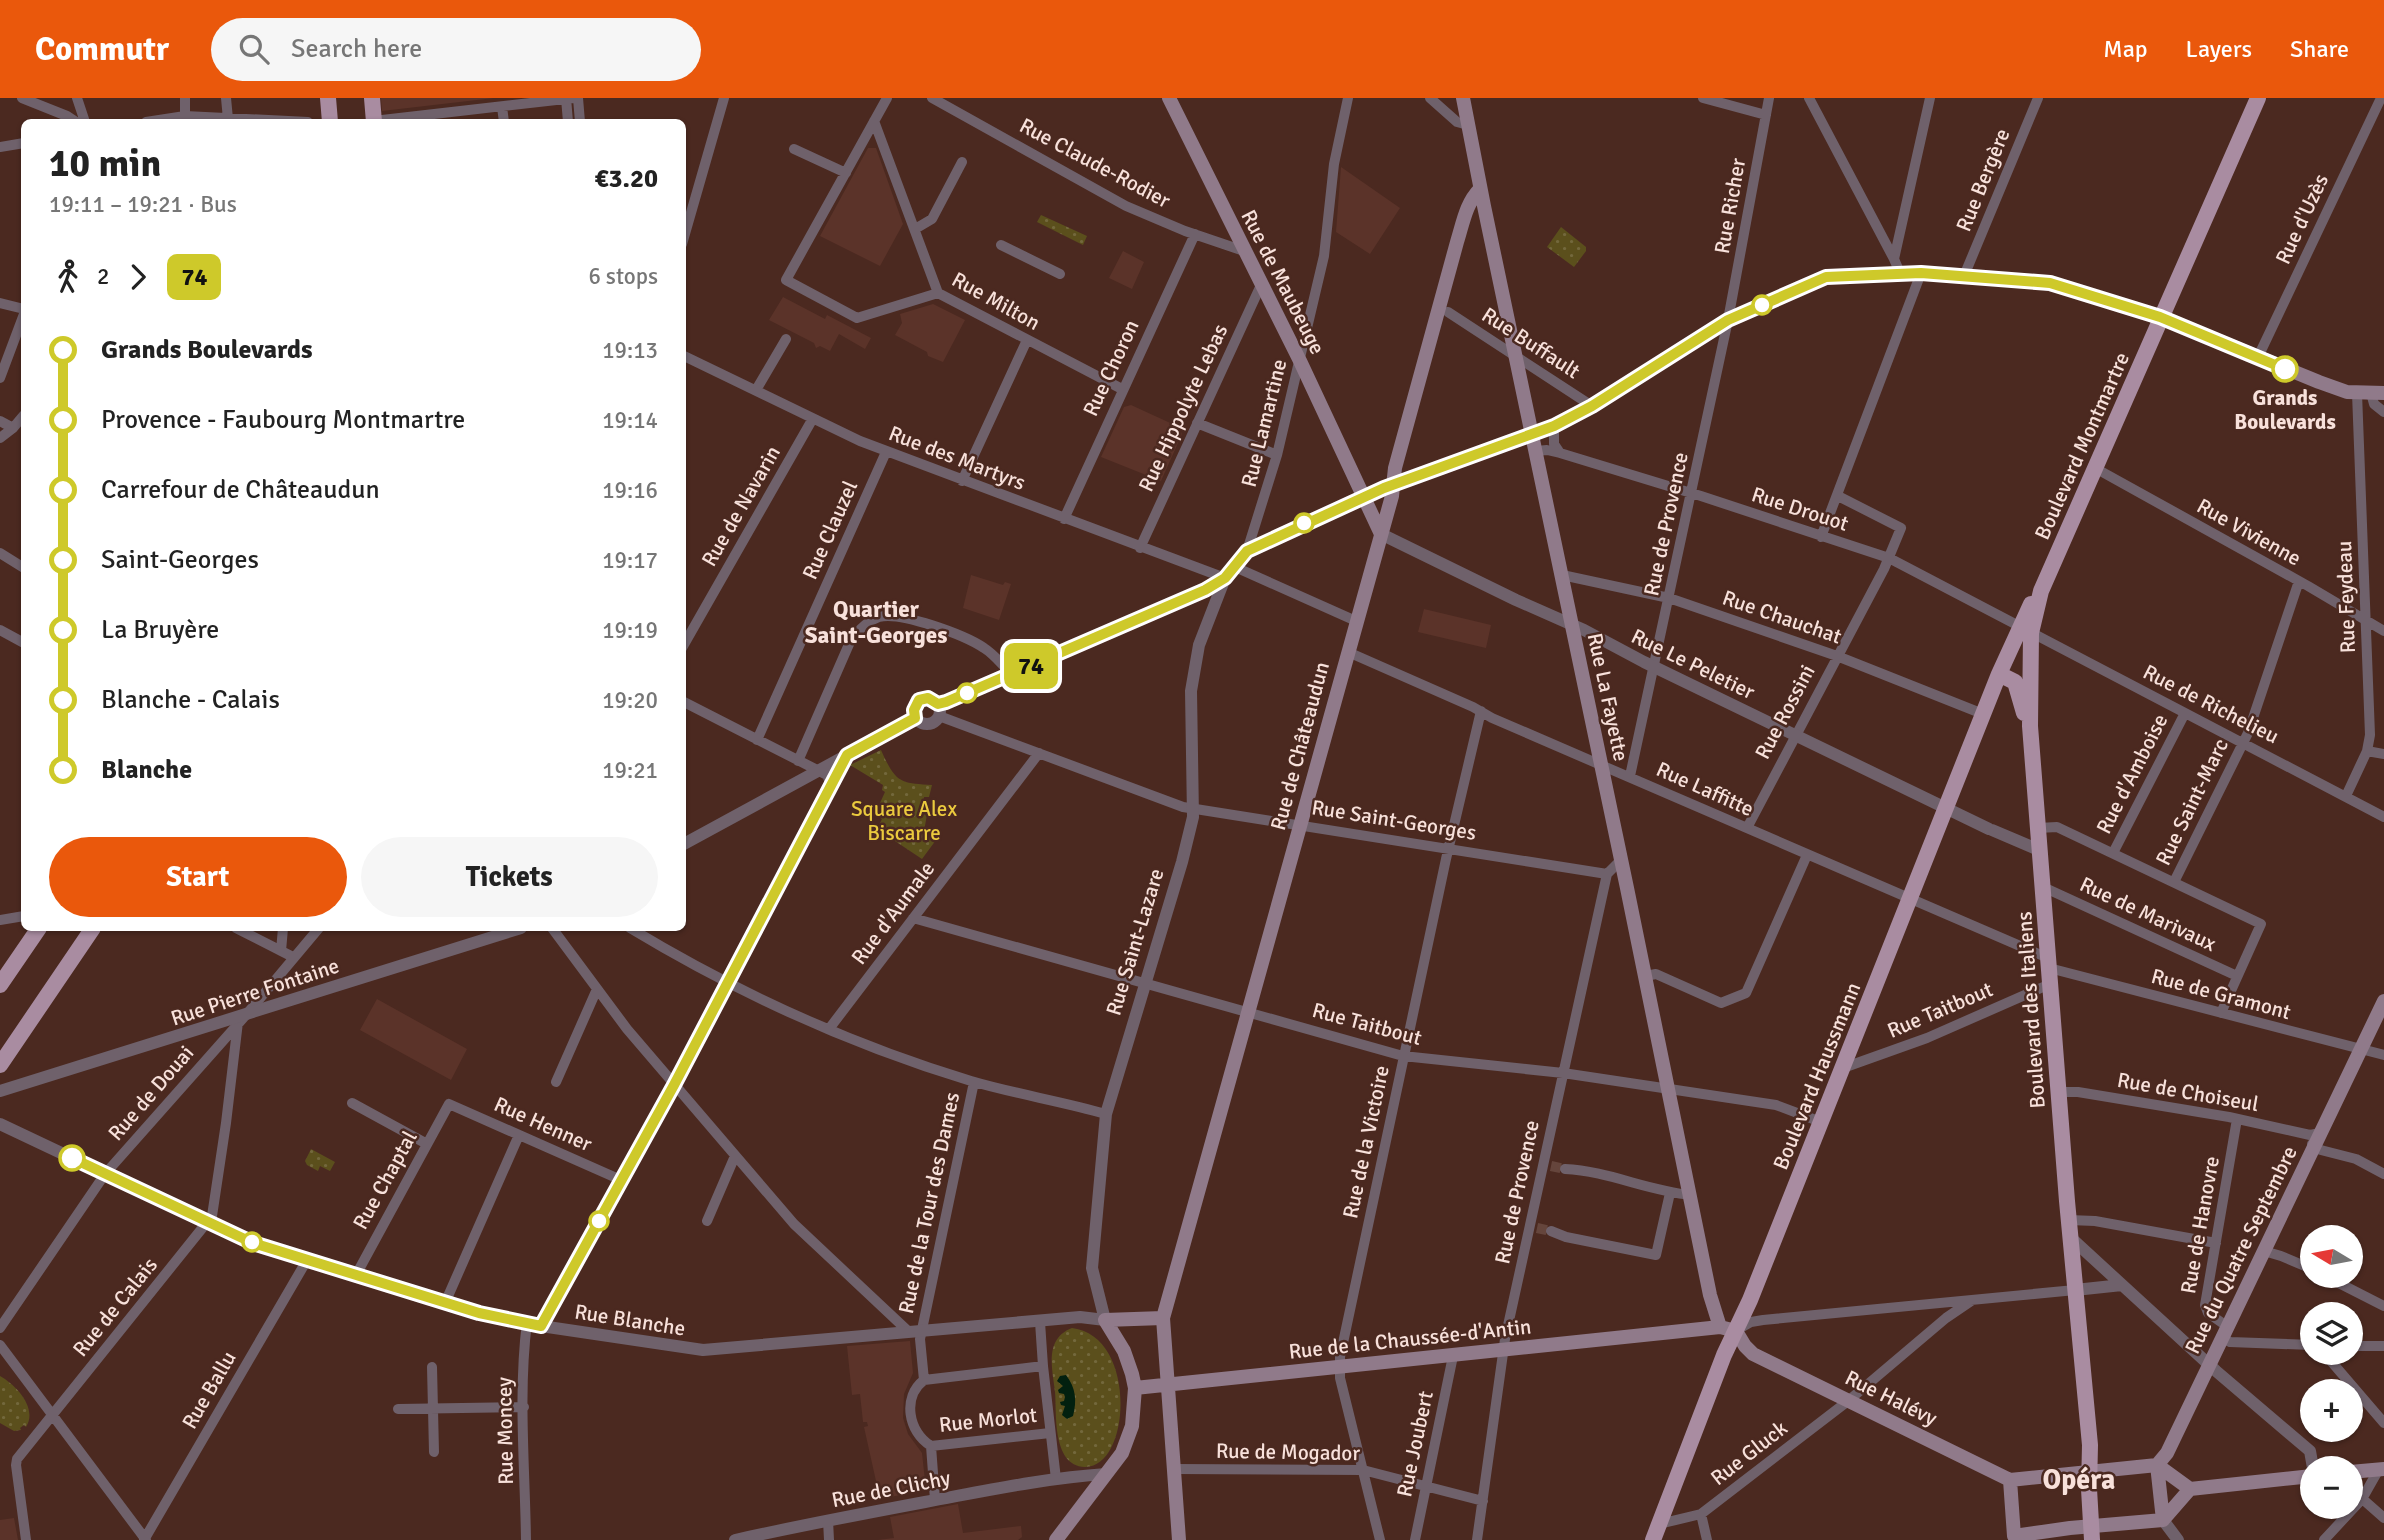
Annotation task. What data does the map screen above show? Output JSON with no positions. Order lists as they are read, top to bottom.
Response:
{
  "streets": {
    "main road": [
      "Rue de Maubeuge",
      "Boulevard Montmartre",
      "Rue La Fayette",
      "Rue de Châteaudun",
      "Boulevard des Italiens",
      "Boulevard Haussmann",
      "Rue du Quatre Septembre",
      "Rue de la Chaussée-d'Antin",
      "Rue Halévy"
    ],
    "street": [
      "Rue Claude-Rodier",
      "Rue Bergère",
      "Rue Richer",
      "Rue d'Uzès",
      "Rue Milton",
      "Rue Buffault",
      "Rue Choron",
      "Rue Hippolyte Lebas",
      "Rue Lamartine",
      "Rue des Martyrs",
      "Rue de Navarin",
      "Rue Drouot",
      "Rue de Provence",
      "Rue Clauzel",
      "Rue Vivienne",
      "Rue Feydeau",
      "Rue Chauchat",
      "Rue Le Peletier",
      "Rue de Richelieu",
      "Rue Rossini",
      "Rue d'Amboise",
      "Rue Laffitte",
      "Rue Saint-Marc",
      "Rue Saint-Georges",
      "Rue d'Aumale",
      "Rue de Marivaux",
      "Rue Saint-Lazare",
      "Rue Pierre Fontaine",
      "Rue de Gramont",
      "Rue Taitbout",
      "Rue de Choiseul",
      "Rue de Douai",
      "Rue Henner",
      "Rue de la Victoire",
      "Rue Chaptal",
      "Rue de la Tour des Dames",
      "Rue de Hanovre",
      "Rue de Calais",
      "Rue Blanche",
      "Rue Ballu",
      "Rue Morlot",
      "Rue Moncey",
      "Rue Joubert",
      "Rue de Mogador",
      "Rue Gluck",
      "Rue de Clichy"
    ]
  },
  "crossings": [
    ["Rue Claude-Rodier", "Rue de Maubeuge"],
    ["Rue Claude-Rodier", "Rue Choron"],
    ["Rue Richer", "Rue de Provence"],
    ["Rue de Maubeuge", "Rue Hippolyte Lebas"],
    ["Rue de Maubeuge", "Rue Lamartine"],
    ["Rue de Maubeuge", "Rue Le Peletier"],
    ["Rue de Maubeuge", "Rue de Châteaudun"],
    ["Rue Milton", "Rue Choron"],
    ["Rue Buffault", "Rue La Fayette"],
    ["Rue Choron", "Rue des Martyrs"],
    ["Rue Hippolyte Lebas", "Rue des Martyrs"],
    ["Boulevard Montmartre", "Rue Drouot"],
    ["Boulevard Montmartre", "Rue Vivienne"],
    ["Boulevard Montmartre", "Rue de Richelieu"],
    ["Boulevard Montmartre", "Boulevard des Italiens"],
    ["Boulevard Montmartre", "Boulevard Haussmann"],
    ["Rue des Martyrs", "Rue de Navarin"],
    ["Rue des Martyrs", "Rue Clauzel"],
    ["Rue des Martyrs", "Rue Saint-Lazare"],
    ["Rue Drouot", "Rue de Provence"],
    ["Rue Drouot", "Rue La Fayette"],
    ["Rue Drouot", "Rue de Richelieu"],
    ["Rue Drouot", "Rue Rossini"],
    ["Rue Drouot", "Boulevard des Italiens"],
    ["Rue Drouot", "Boulevard Haussmann"],
    ["Rue de Provence", "Rue Chauchat"],
    ["Rue de Provence", "Rue Le Peletier"],
    ["Rue de Provence", "Rue Laffitte"],
    ["Rue de Provence", "Rue Saint-Georges"],
    ["Rue de Provence", "Rue Taitbout"],
    ["Rue de Provence", "Rue de la Chaussée-d'Antin"],
    ["Rue de Provence", "Rue de Mogador"],
    ["Rue Vivienne", "Rue Feydeau"],
    ["Rue Vivienne", "Rue Saint-Marc"],
    ["Rue Feydeau", "Rue de Richelieu"],
    ["Rue Chauchat", "Rue La Fayette"],
    ["Rue Chauchat", "Rue Rossini"],
    ["Rue Chauchat", "Boulevard Haussmann"],
    ["Rue Le Peletier", "Rue La Fayette"],
    ["Rue Le Peletier", "Rue Rossini"],
    ["Rue Le Peletier", "Rue de Châteaudun"],
    ["Rue Le Peletier", "Boulevard des Italiens"],
    ["Rue Le Peletier", "Boulevard Haussmann"],
    ["Rue La Fayette", "Rue de Châteaudun"],
    ["Rue La Fayette", "Rue Laffitte"],
    ["Rue La Fayette", "Rue Taitbout"],
    ["Rue La Fayette", "Rue de la Chaussée-d'Antin"],
    ["Rue de Richelieu", "Rue d'Amboise"],
    ["Rue de Richelieu", "Rue Saint-Marc"],
    ["Rue de Richelieu", "Boulevard des Italiens"],
    ["Rue de Richelieu", "Boulevard Haussmann"],
    ["Rue Rossini", "Rue Laffitte"],
    ["Rue de Châteaudun", "Rue Laffitte"],
    ["Rue de Châteaudun", "Rue Saint-Georges"],
    ["Rue de Châteaudun", "Rue Taitbout"],
    ["Rue Laffitte", "Rue de Gramont"],
    ["Rue Laffitte", "Rue Taitbout"],
    ["Rue Laffitte", "Boulevard des Italiens"],
    ["Rue Laffitte", "Boulevard Haussmann"],
    ["Rue Laffitte", "Rue de la Victoire"],
    ["Rue Saint-Georges", "Rue d'Aumale"],
    ["Rue Saint-Georges", "Rue Saint-Lazare"],
    ["Rue Saint-Georges", "Rue de la Victoire"],
    ["Rue d'Aumale", "Rue Taitbout"],
    ["Rue de Marivaux", "Boulevard des Italiens"],
    ["Rue Saint-Lazare", "Rue Taitbout"],
    ["Rue Saint-Lazare", "Rue Blanche"],
    ["Rue Pierre Fontaine", "Rue de Douai"],
    ["Rue de Gramont", "Rue Taitbout"],
    ["Rue de Gramont", "Boulevard des Italiens"],
    ["Rue de Gramont", "Rue du Quatre Septembre"],
    ["Rue Taitbout", "Boulevard des Italiens"],
    ["Rue Taitbout", "Boulevard Haussmann"],
    ["Rue Taitbout", "Rue de la Victoire"],
    ["Boulevard des Italiens", "Boulevard Haussmann"],
    ["Boulevard des Italiens", "Rue de Choiseul"],
    ["Boulevard Haussmann", "Rue Halévy"],
    ["Rue de Choiseul", "Rue de Hanovre"],
    ["Rue de Choiseul", "Rue du Quatre Septembre"],
    ["Rue de Douai", "Rue Blanche"],
    ["Rue Henner", "Rue Chaptal"],
    ["Rue de la Victoire", "Rue de la Chaussée-d'Antin"],
    ["Rue de la Victoire", "Rue de Mogador"],
    ["Rue Chaptal", "Rue Blanche"],
    ["Rue de la Tour des Dames", "Rue Blanche"],
    ["Rue de Hanovre", "Rue du Quatre Septembre"],
    ["Rue de Calais", "Rue Blanche"],
    ["Rue Blanche", "Rue Ballu"],
    ["Rue Blanche", "Rue Moncey"],
    ["Rue de la Chaussée-d'Antin", "Rue Joubert"],
    ["Rue Halévy", "Rue Gluck"],
    ["Rue Joubert", "Rue de Mogador"]
  ],
  "districts": ["Quartier Saint-Georges", "Opéra"],
  "parks": ["Square Alex Biscarre"],
  "places": ["Grands Boulevards"],
  "lines": ["bus line 74"],
  "north": "left",
  "page": {
    "header": "Commutr",
    "search": "Search here",
    "nav": ["Map", "Layers", "Share"],
    "on_map": "74",
    "heading": ["10 min", "19:11 – 19:21 · Bus", "€3.20"],
    "legs": ["2", "74", "6 stops"],
    "list": [
      {
        "name": "Grands Boulevards",
        "value": "19:13"
      },
      {
        "name": "Provence - Faubourg Montmartre",
        "value": "19:14"
      },
      {
        "name": "Carrefour de Châteaudun",
        "value": "19:16"
      },
      {
        "name": "Saint-Georges",
        "value": "19:17"
      },
      {
        "name": "La Bruyère",
        "value": "19:19"
      },
      {
        "name": "Blanche - Calais",
        "value": "19:20"
      },
      {
        "name": "Blanche",
        "value": "19:21"
      }
    ],
    "buttons": ["Start", "Tickets"],
    "map_buttons": ["+", "−"]
  }
}
